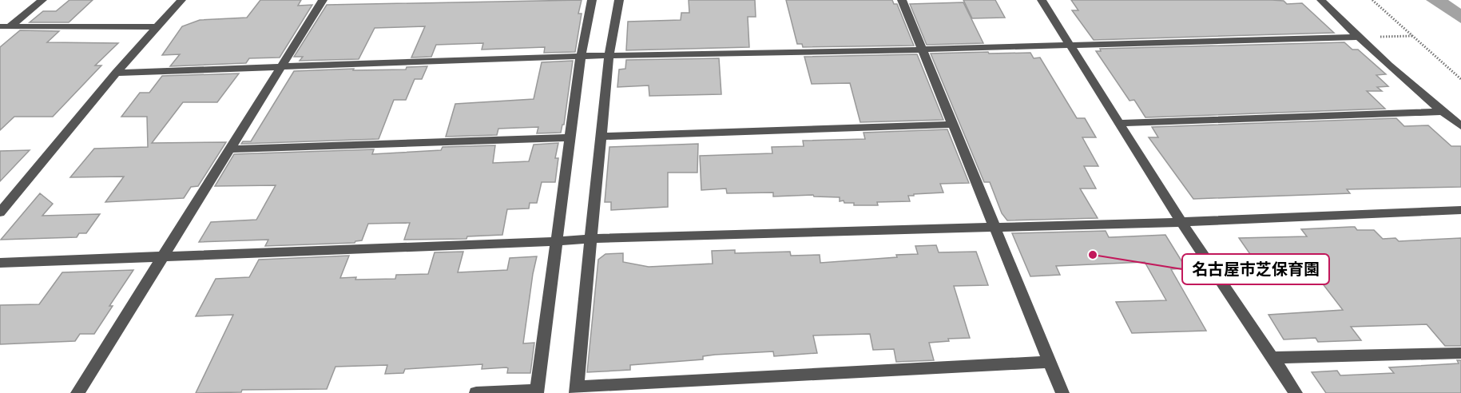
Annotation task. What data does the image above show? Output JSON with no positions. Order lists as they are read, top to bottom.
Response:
{
  "places": ["名古屋市芝保育園"]
}
